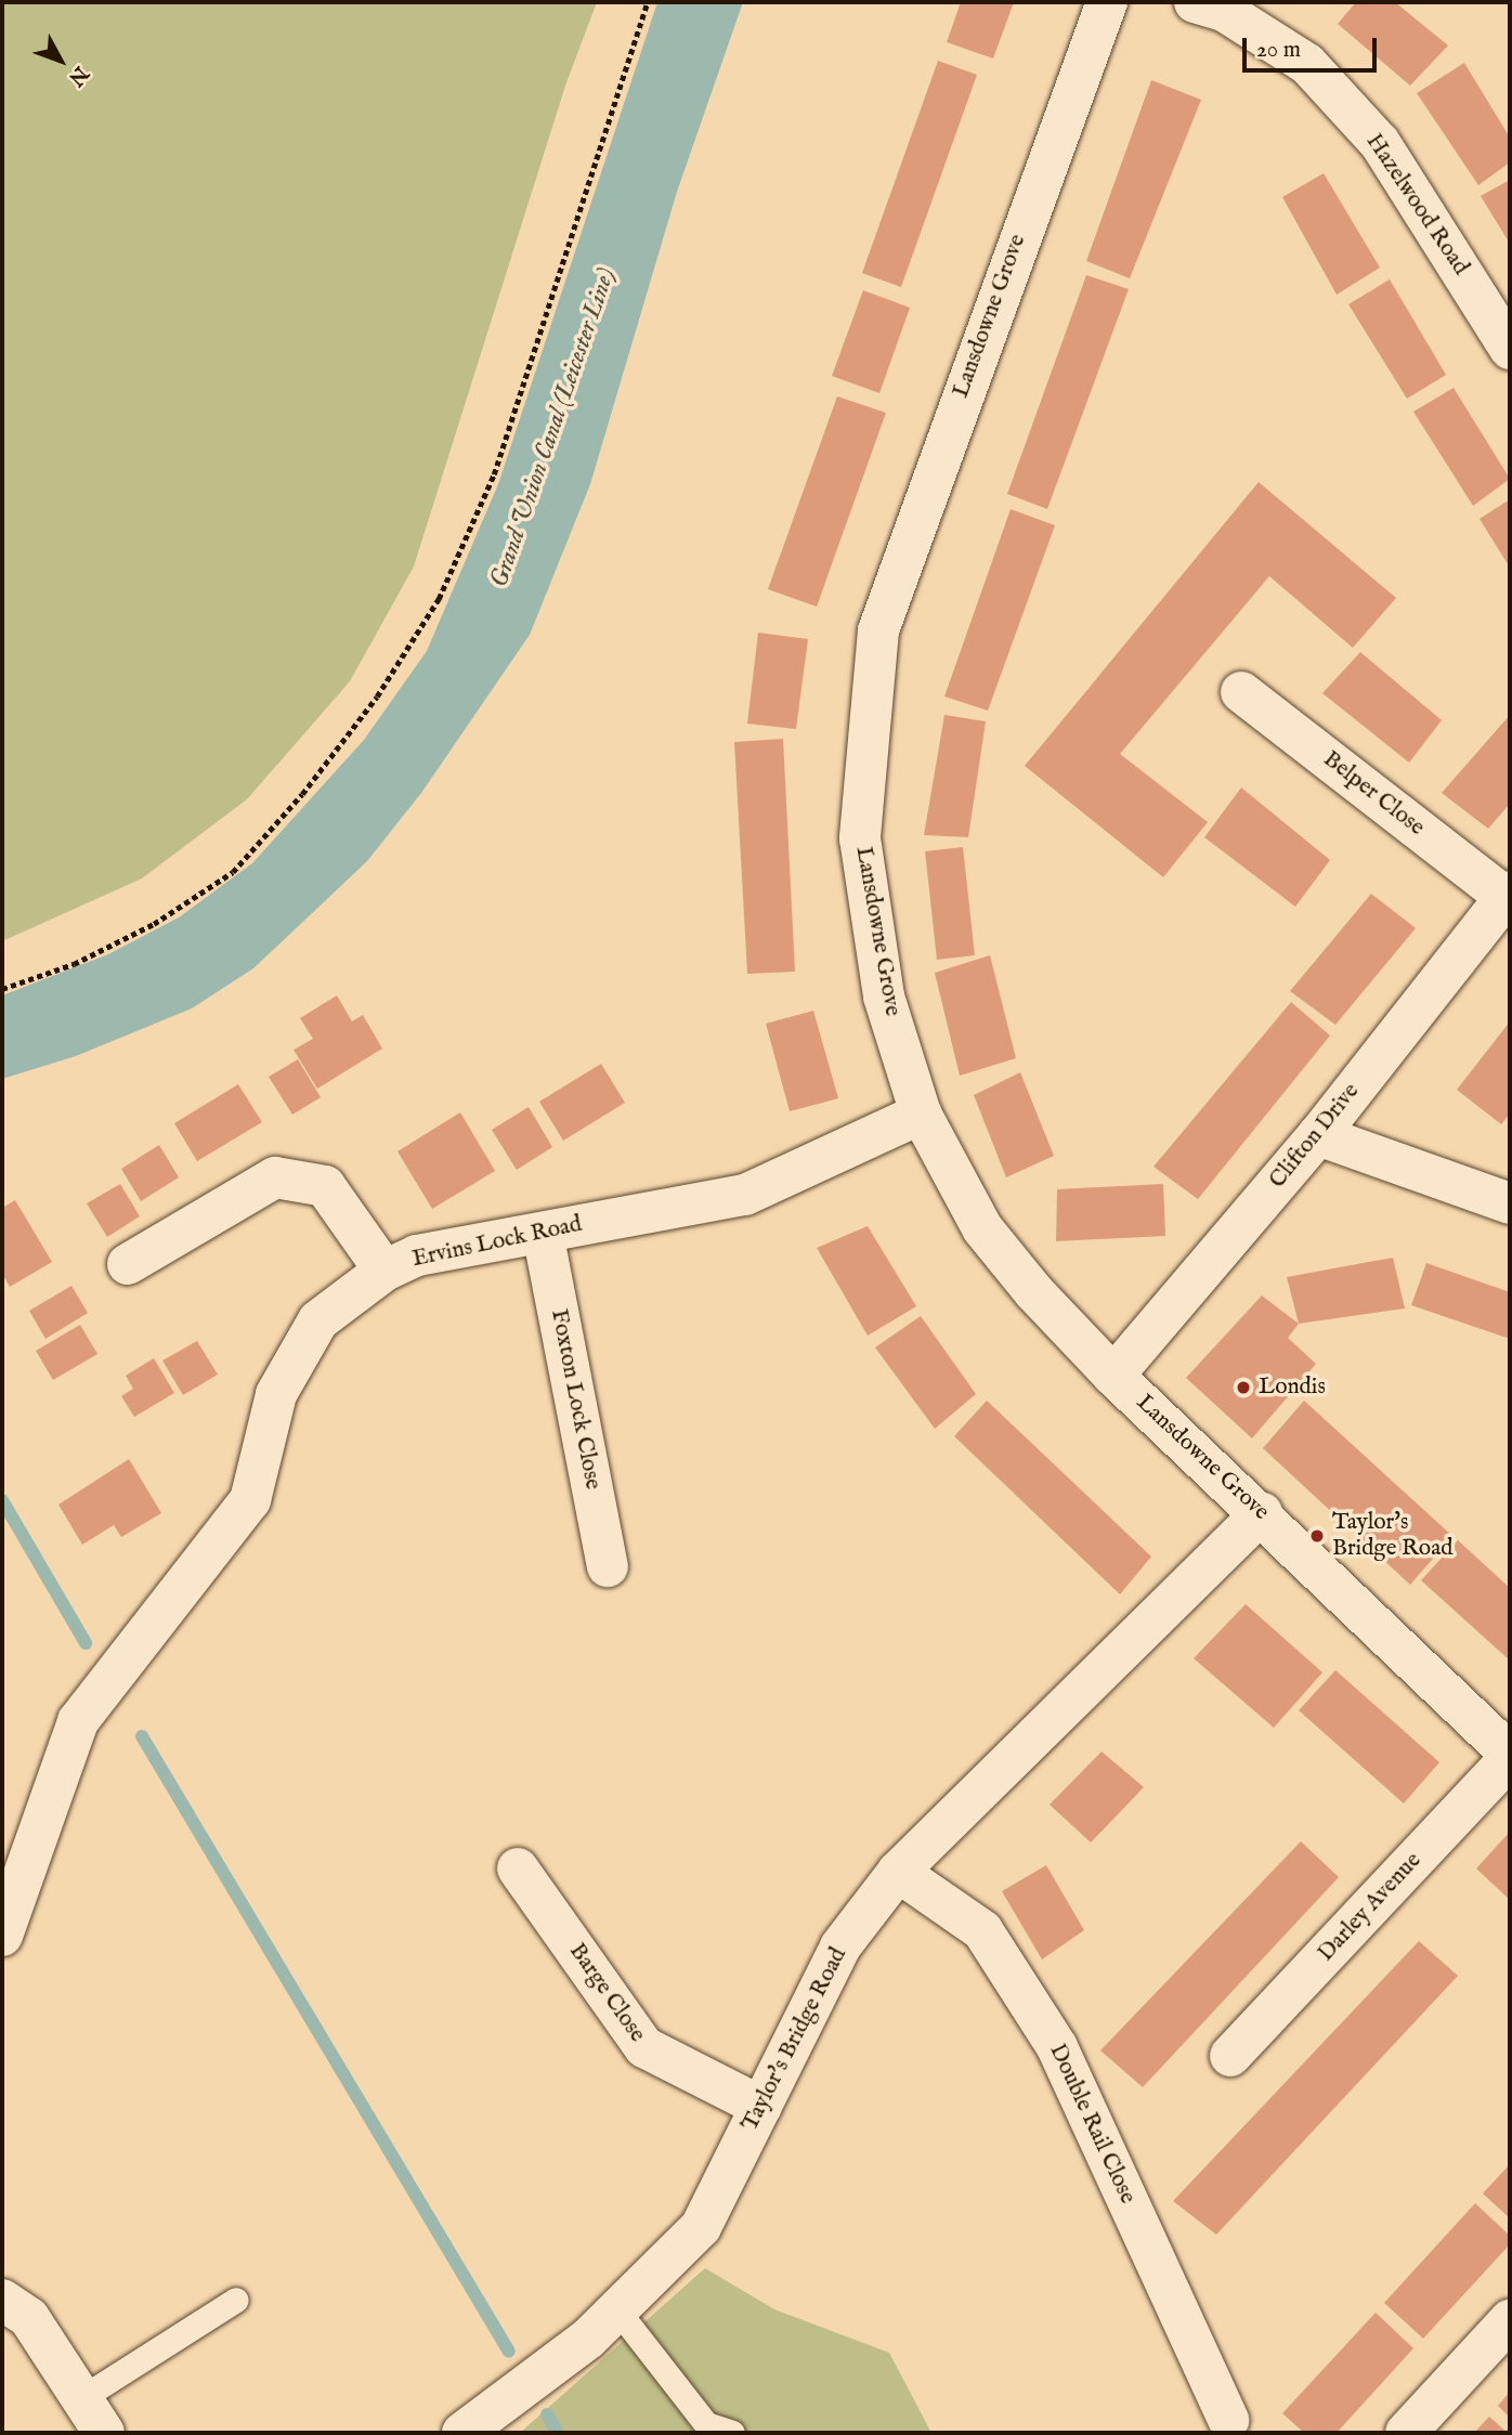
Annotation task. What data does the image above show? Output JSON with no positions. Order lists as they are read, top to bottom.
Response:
{
  "streets": {
    "street": [
      "Hazelwood Road",
      "Lansdowne Grove",
      "Belper Close",
      "Clifton Drive",
      "Ervins Lock Road",
      "Foxton Lock Close",
      "Darley Avenue",
      "Barge Close",
      "Taylor's Bridge Road",
      "Double Rail Close"
    ]
  },
  "crossings": [
    ["Lansdowne Grove", "Clifton Drive"],
    ["Lansdowne Grove", "Ervins Lock Road"],
    ["Lansdowne Grove", "Darley Avenue"],
    ["Lansdowne Grove", "Taylor's Bridge Road"],
    ["Belper Close", "Clifton Drive"],
    ["Ervins Lock Road", "Foxton Lock Close"],
    ["Barge Close", "Taylor's Bridge Road"],
    ["Taylor's Bridge Road", "Double Rail Close"]
  ],
  "water": ["Grand Union Canal (Leicester Line)"],
  "places": ["Londis", "Taylor's Bridge Road"],
  "scale_bar": "20 m",
  "north": "bottom right"
}
